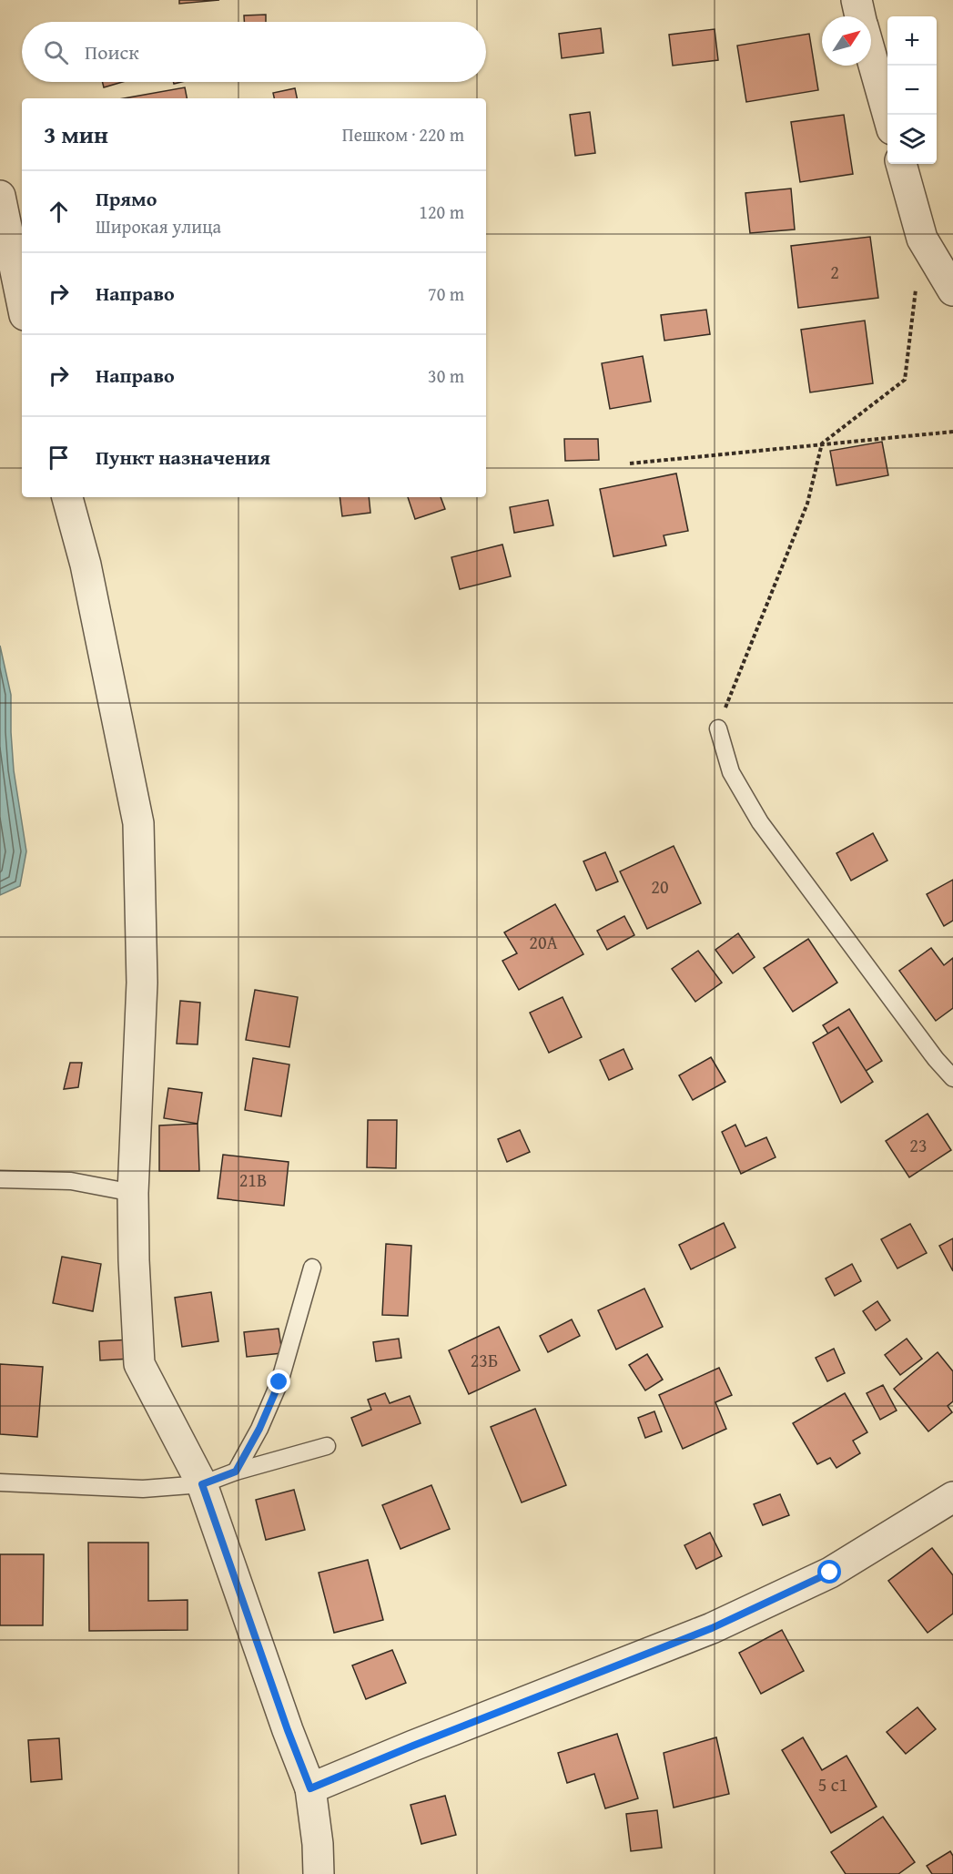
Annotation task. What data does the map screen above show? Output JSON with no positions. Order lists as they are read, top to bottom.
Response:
{
  "house_numbers": [
    "2",
    "20",
    "20А",
    "23",
    "21В",
    "23Б",
    "5 с1"
  ],
  "north": "top right",
  "page": {
    "map_buttons": ["+", "−"],
    "search": "Поиск",
    "heading": ["3 мин", "Пешком · 220 m"],
    "list": [
      ["Прямо", "Широкая улица", "120 m"],
      ["Направо", "70 m"],
      ["Направо", "30 m"],
      "Пункт назначения"
    ]
  }
}
